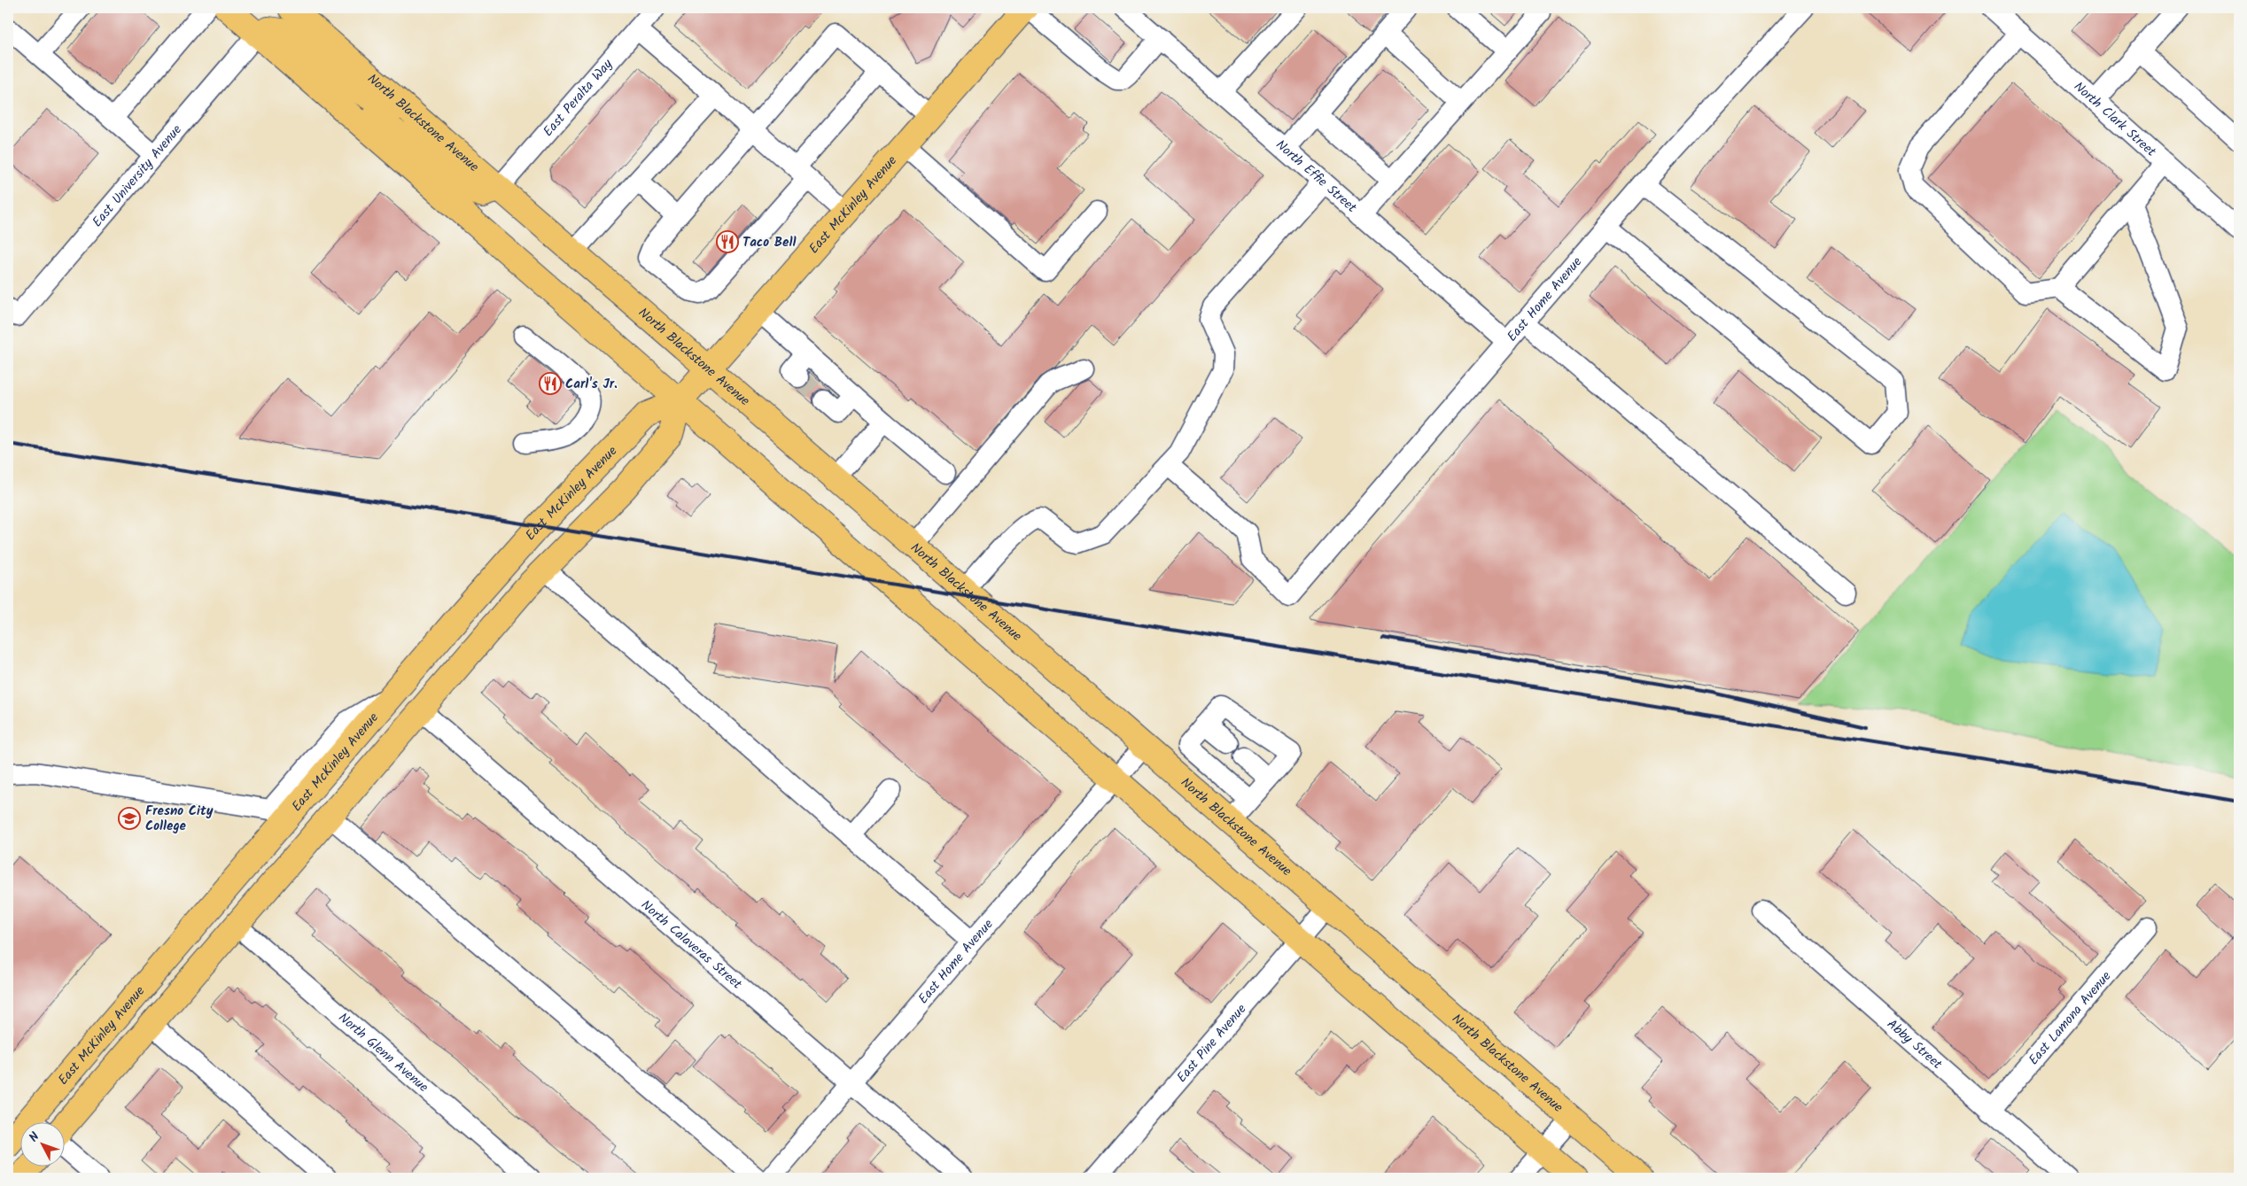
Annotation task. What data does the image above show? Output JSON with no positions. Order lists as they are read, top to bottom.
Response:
{
  "streets": {
    "main road": ["North Blackstone Avenue", "East McKinley Avenue"],
    "street": [
      "East Peralta Way",
      "North Clark Street",
      "East University Avenue",
      "North Effie Street",
      "East Home Avenue",
      "North Calaveras Street",
      "East Lamona Avenue",
      "East Pine Avenue",
      "Abby Street",
      "North Glenn Avenue"
    ]
  },
  "crossings": [
    ["East Peralta Way", "North Blackstone Avenue"],
    ["North Blackstone Avenue", "East McKinley Avenue"],
    ["North Blackstone Avenue", "East Home Avenue"],
    ["North Blackstone Avenue", "East Pine Avenue"],
    ["North Effie Street", "East Home Avenue"],
    ["East McKinley Avenue", "North Calaveras Street"],
    ["East McKinley Avenue", "North Glenn Avenue"],
    ["East Home Avenue", "North Calaveras Street"],
    ["East Lamona Avenue", "Abby Street"]
  ],
  "places": {
    "restaurant": ["Taco Bell", "Carl's Jr."],
    "school or university": ["Fresno City College"]
  },
  "north": "top left"
}
